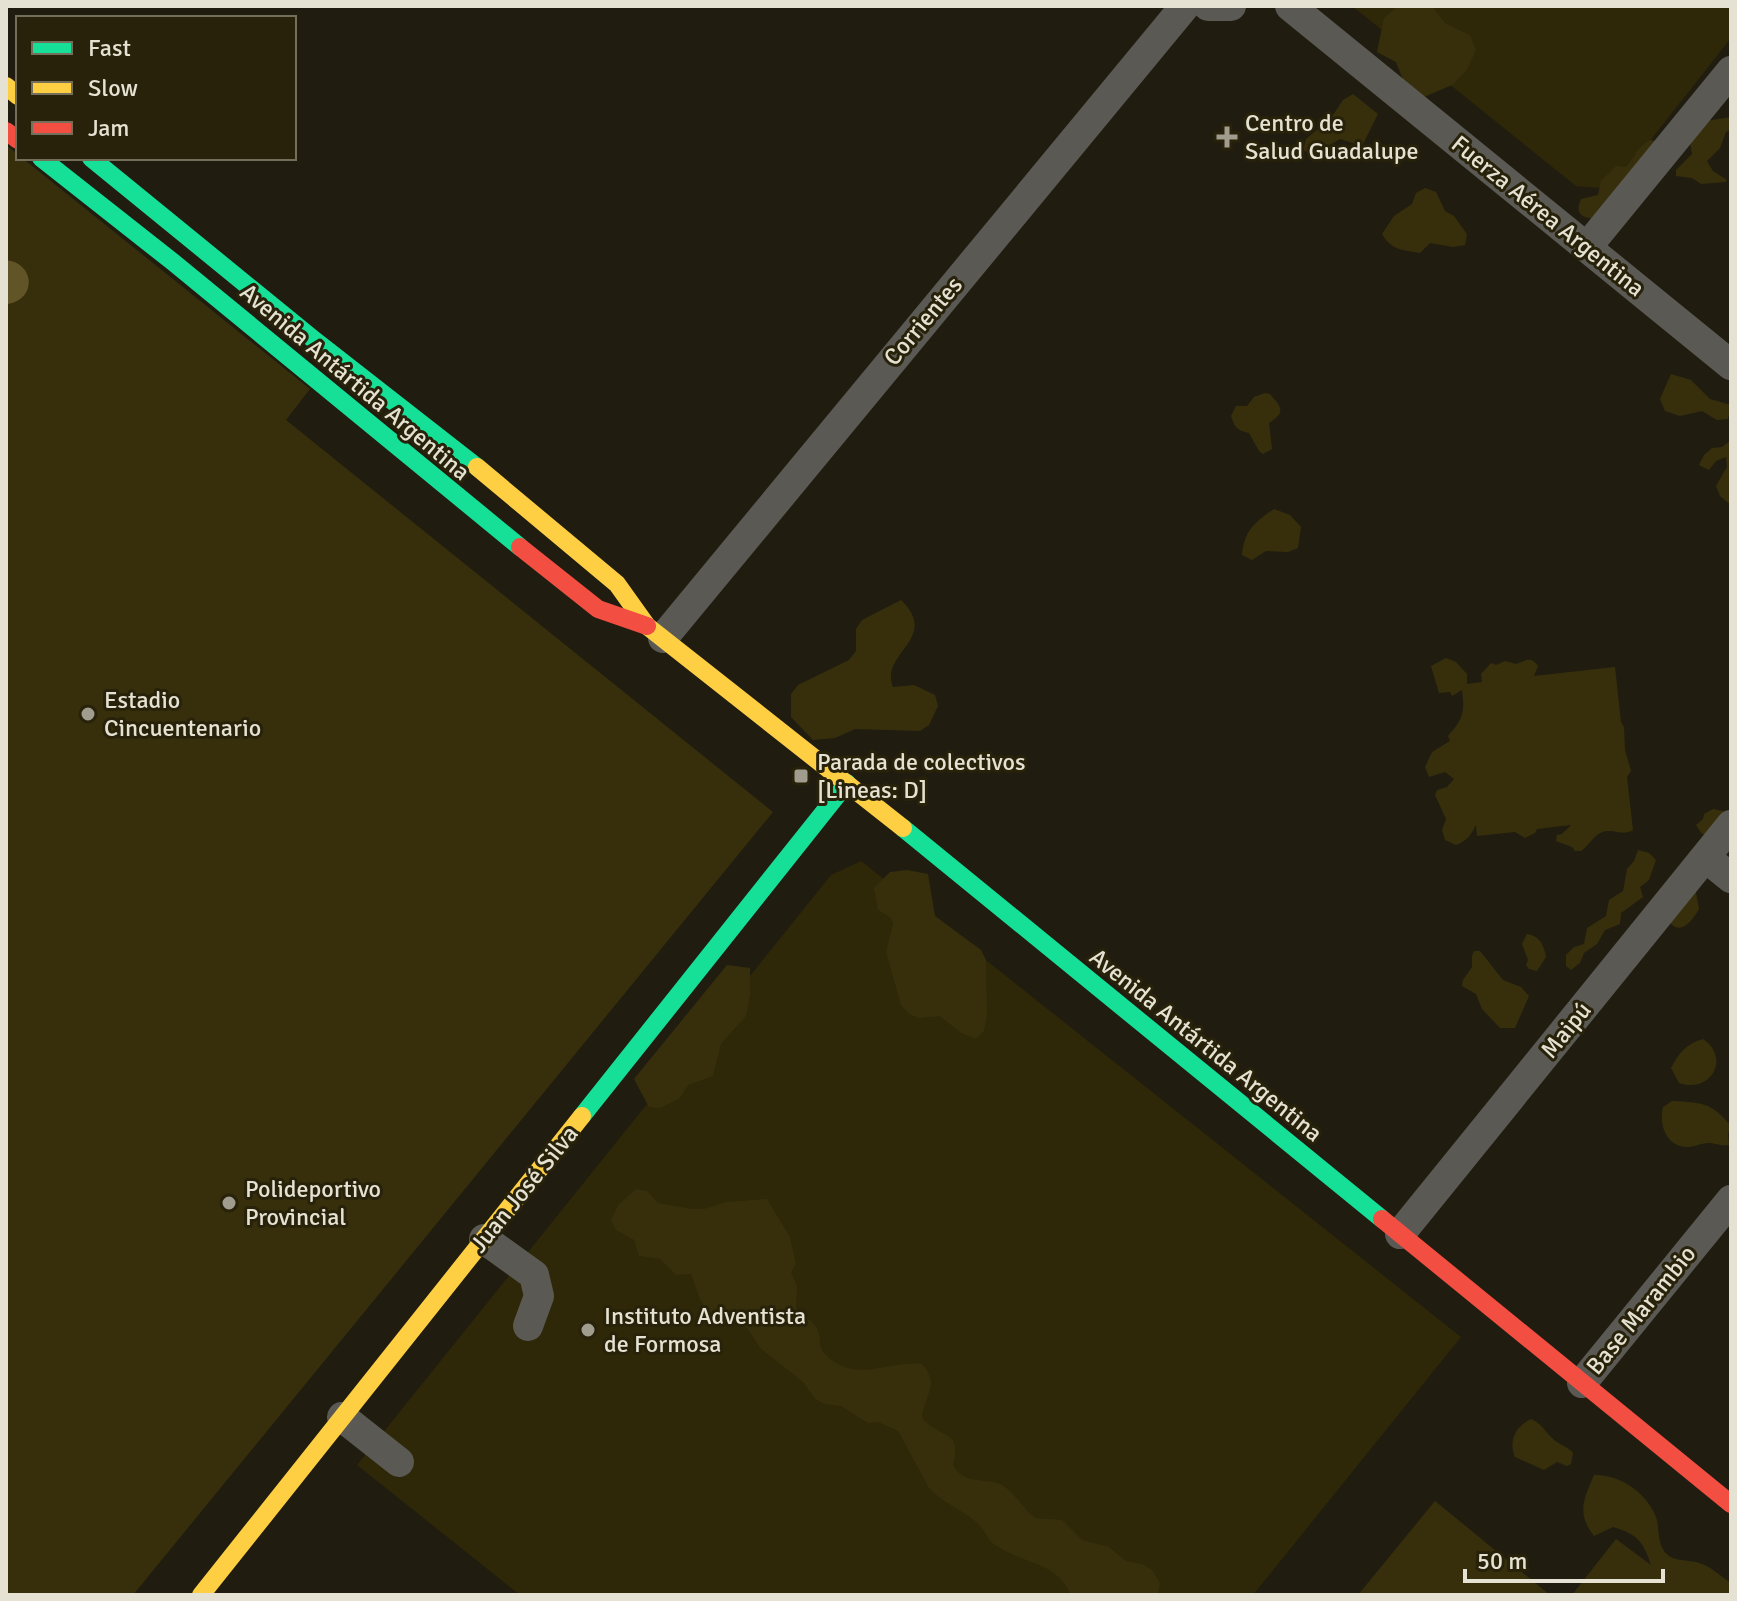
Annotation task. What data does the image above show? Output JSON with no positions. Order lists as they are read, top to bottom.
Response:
{
  "streets": {
    "main road": ["Avenida Antártida Argentina", "Juan José Silva"],
    "street": [
      "Fuerza Aérea Argentina",
      "Corrientes",
      "Maipú",
      "Base Marambio"
    ]
  },
  "crossings": [
    ["Corrientes", "Avenida Antártida Argentina"],
    ["Avenida Antártida Argentina", "Maipú"],
    ["Avenida Antártida Argentina", "Juan José Silva"],
    ["Avenida Antártida Argentina", "Base Marambio"]
  ],
  "places": {
    "health": ["Centro de Salud Guadalupe"],
    "other": ["Estadio Cincuentenario", "Polideportivo Provincial", "Instituto Adventista de Formosa"],
    "transit": ["Parada de colectivos [Lineas: D]"]
  },
  "legend": ["Fast", "Slow", "Jam"],
  "scale_bar": "50 m"
}
